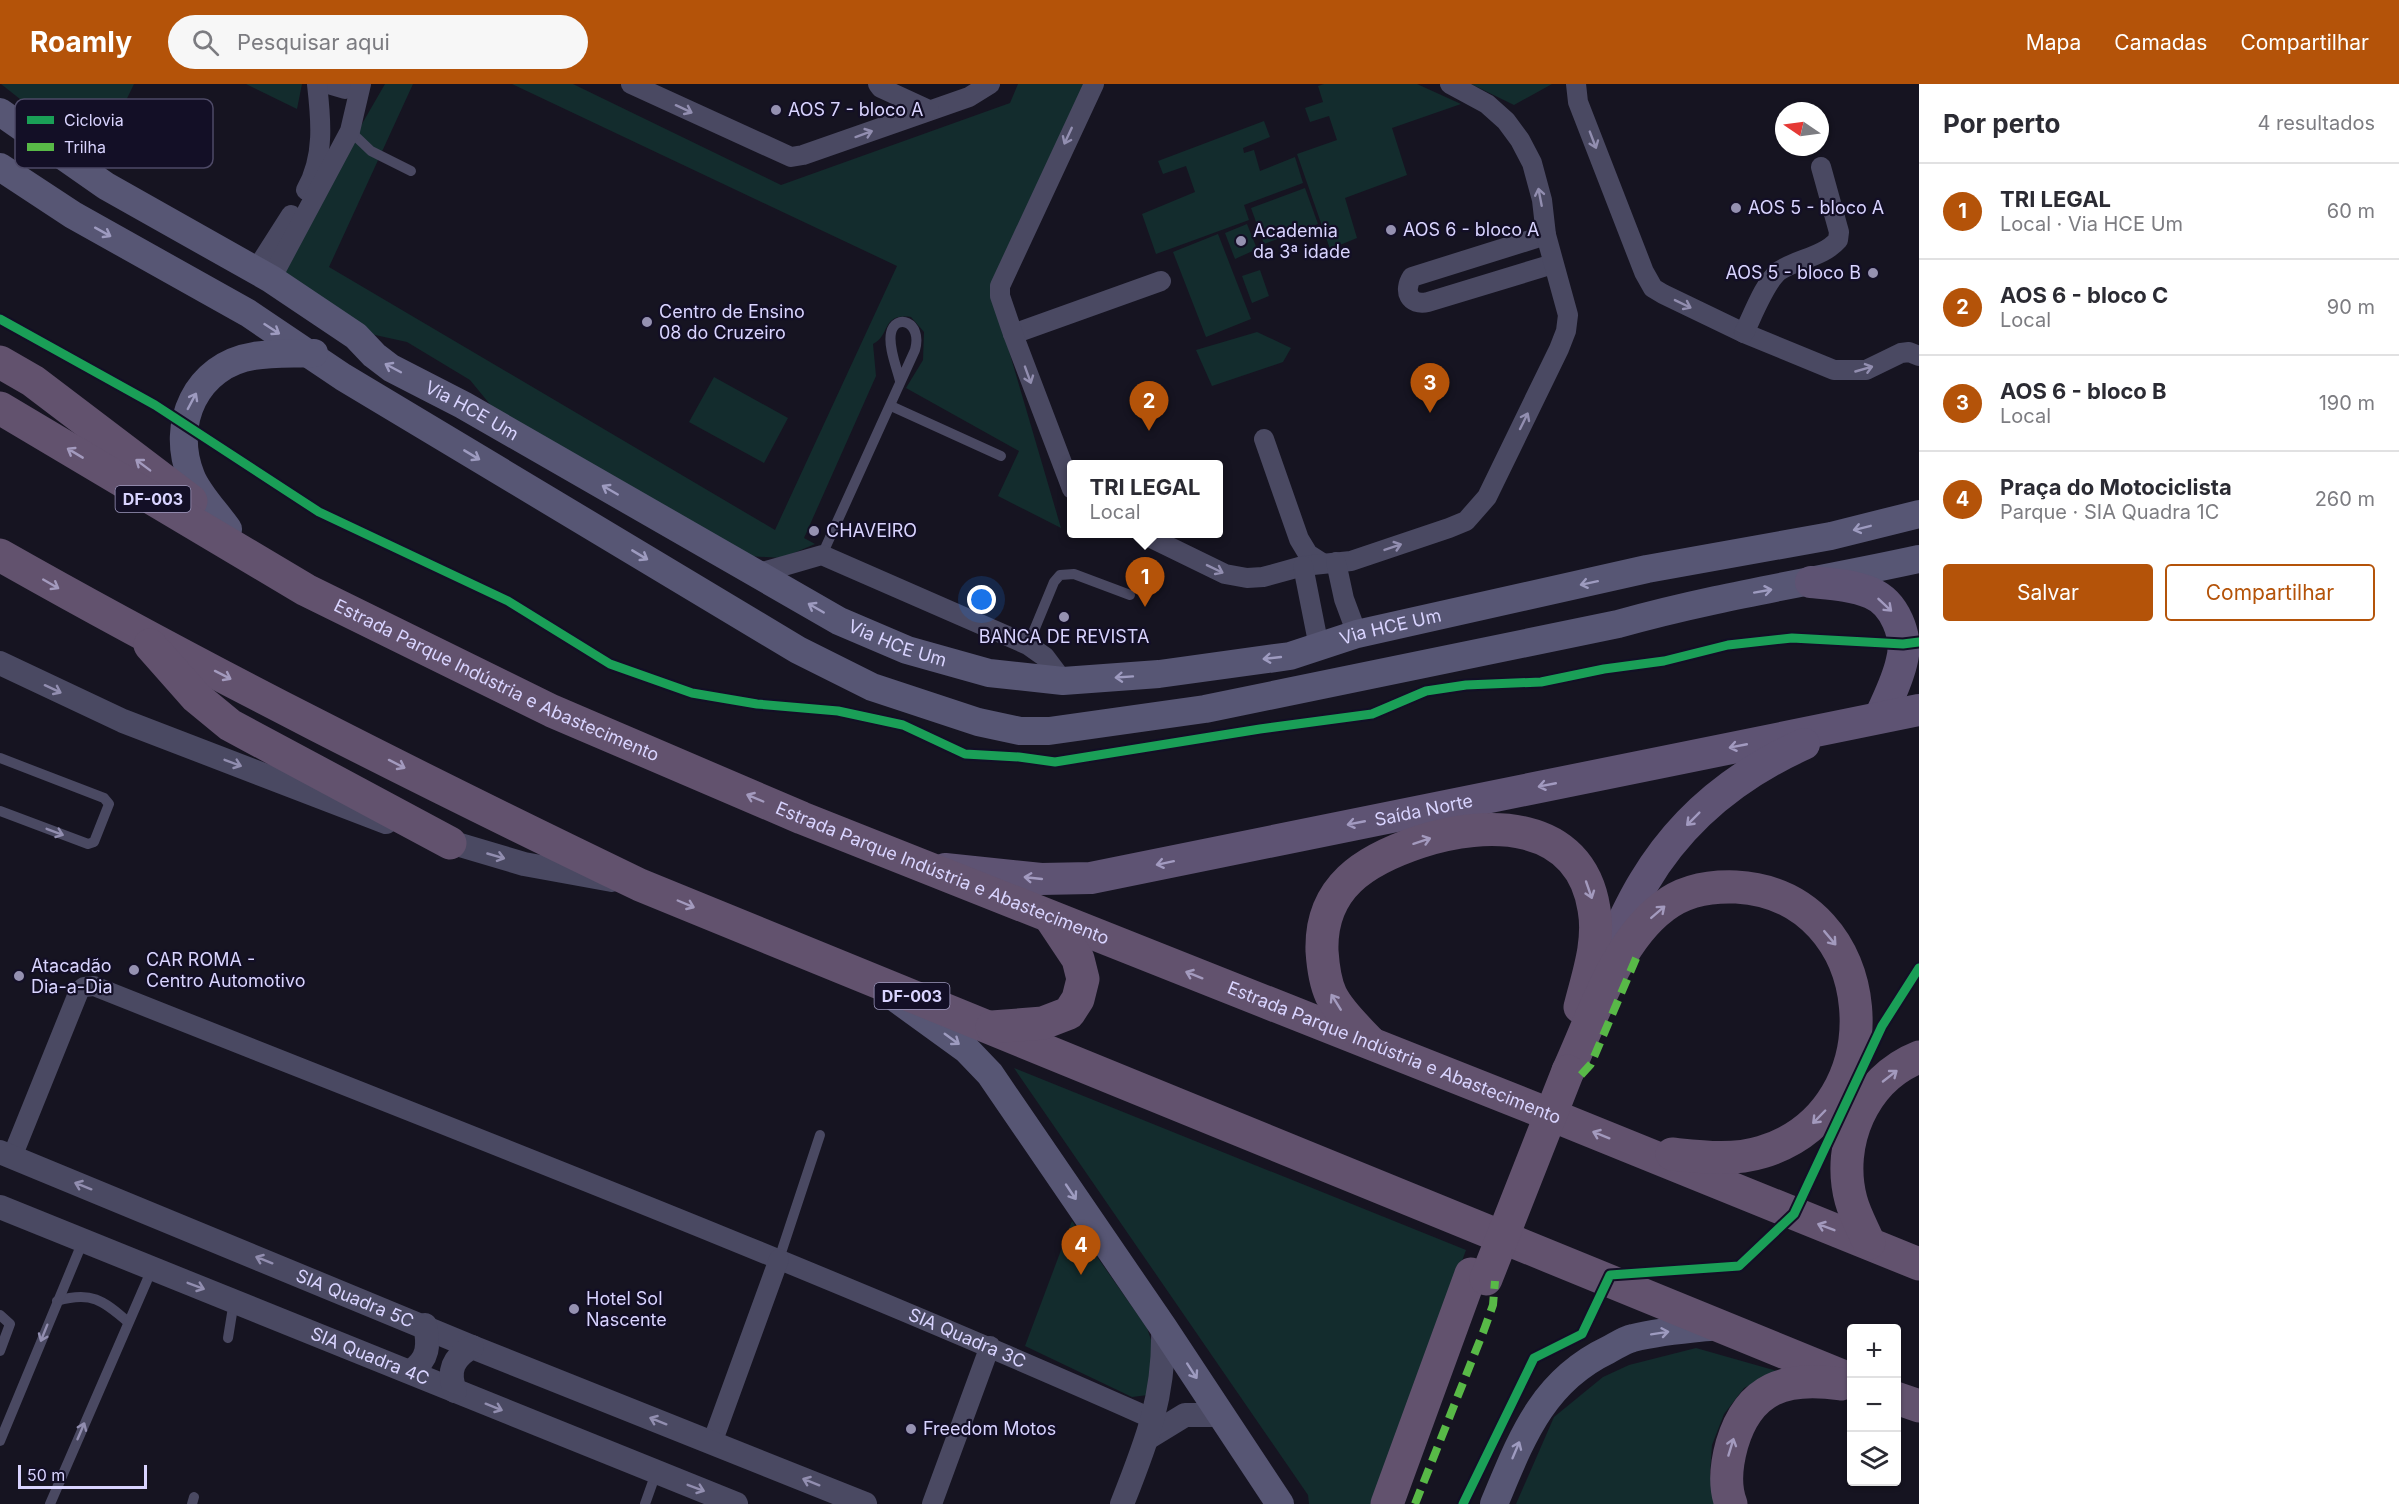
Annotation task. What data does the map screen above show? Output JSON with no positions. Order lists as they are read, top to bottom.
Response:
{
  "streets": {
    "highway": ["DF-003", "Estrada Parque Indústria e Abastecimento"],
    "main road": ["Via HCE Um", "Saída Norte"],
    "street": ["SIA Quadra 5C", "SIA Quadra 3C", "SIA Quadra 4C"]
  },
  "crossings": [
    ["Estrada Parque Indústria e Abastecimento", "Saída Norte"]
  ],
  "one_way": ["SIA Quadra 5C", "SIA Quadra 4C"],
  "places": [
    "AOS 7 - bloco A",
    "AOS 5 - bloco A",
    "AOS 6 - bloco A",
    "Academia da 3ª idade",
    "AOS 5 - bloco B",
    "Centro de Ensino 08 do Cruzeiro",
    "CHAVEIRO",
    "BANCA DE REVISTA",
    "CAR ROMA - Centro Automotivo",
    "Atacadão Dia-a-Dia",
    "Hotel Sol Nascente",
    "Freedom Motos"
  ],
  "legend": ["Ciclovia", "Trilha"],
  "scale_bar": "50 m",
  "north": "left",
  "page": {
    "header": "Roamly",
    "search": "Pesquisar aqui",
    "nav": ["Mapa", "Camadas", "Compartilhar"],
    "heading": ["Por perto", "4 resultados"],
    "list": [
      {
        "mark": "1",
        "name": "TRI LEGAL",
        "note": "Local · Via HCE Um",
        "value": "60 m"
      },
      {
        "mark": "2",
        "name": "AOS 6 - bloco C",
        "note": "Local",
        "value": "90 m"
      },
      {
        "mark": "3",
        "name": "AOS 6 - bloco B",
        "note": "Local",
        "value": "190 m"
      },
      {
        "mark": "4",
        "name": "Praça do Motociclista",
        "note": "Parque · SIA Quadra 1C",
        "value": "260 m"
      }
    ],
    "pins": [
      "3",
      "2",
      "1",
      "4"
    ],
    "popup": ["TRI LEGAL", "Local"],
    "buttons": ["Salvar", "Compartilhar"],
    "map_buttons": ["+", "−"],
    "scale": "50 m"
  }
}
